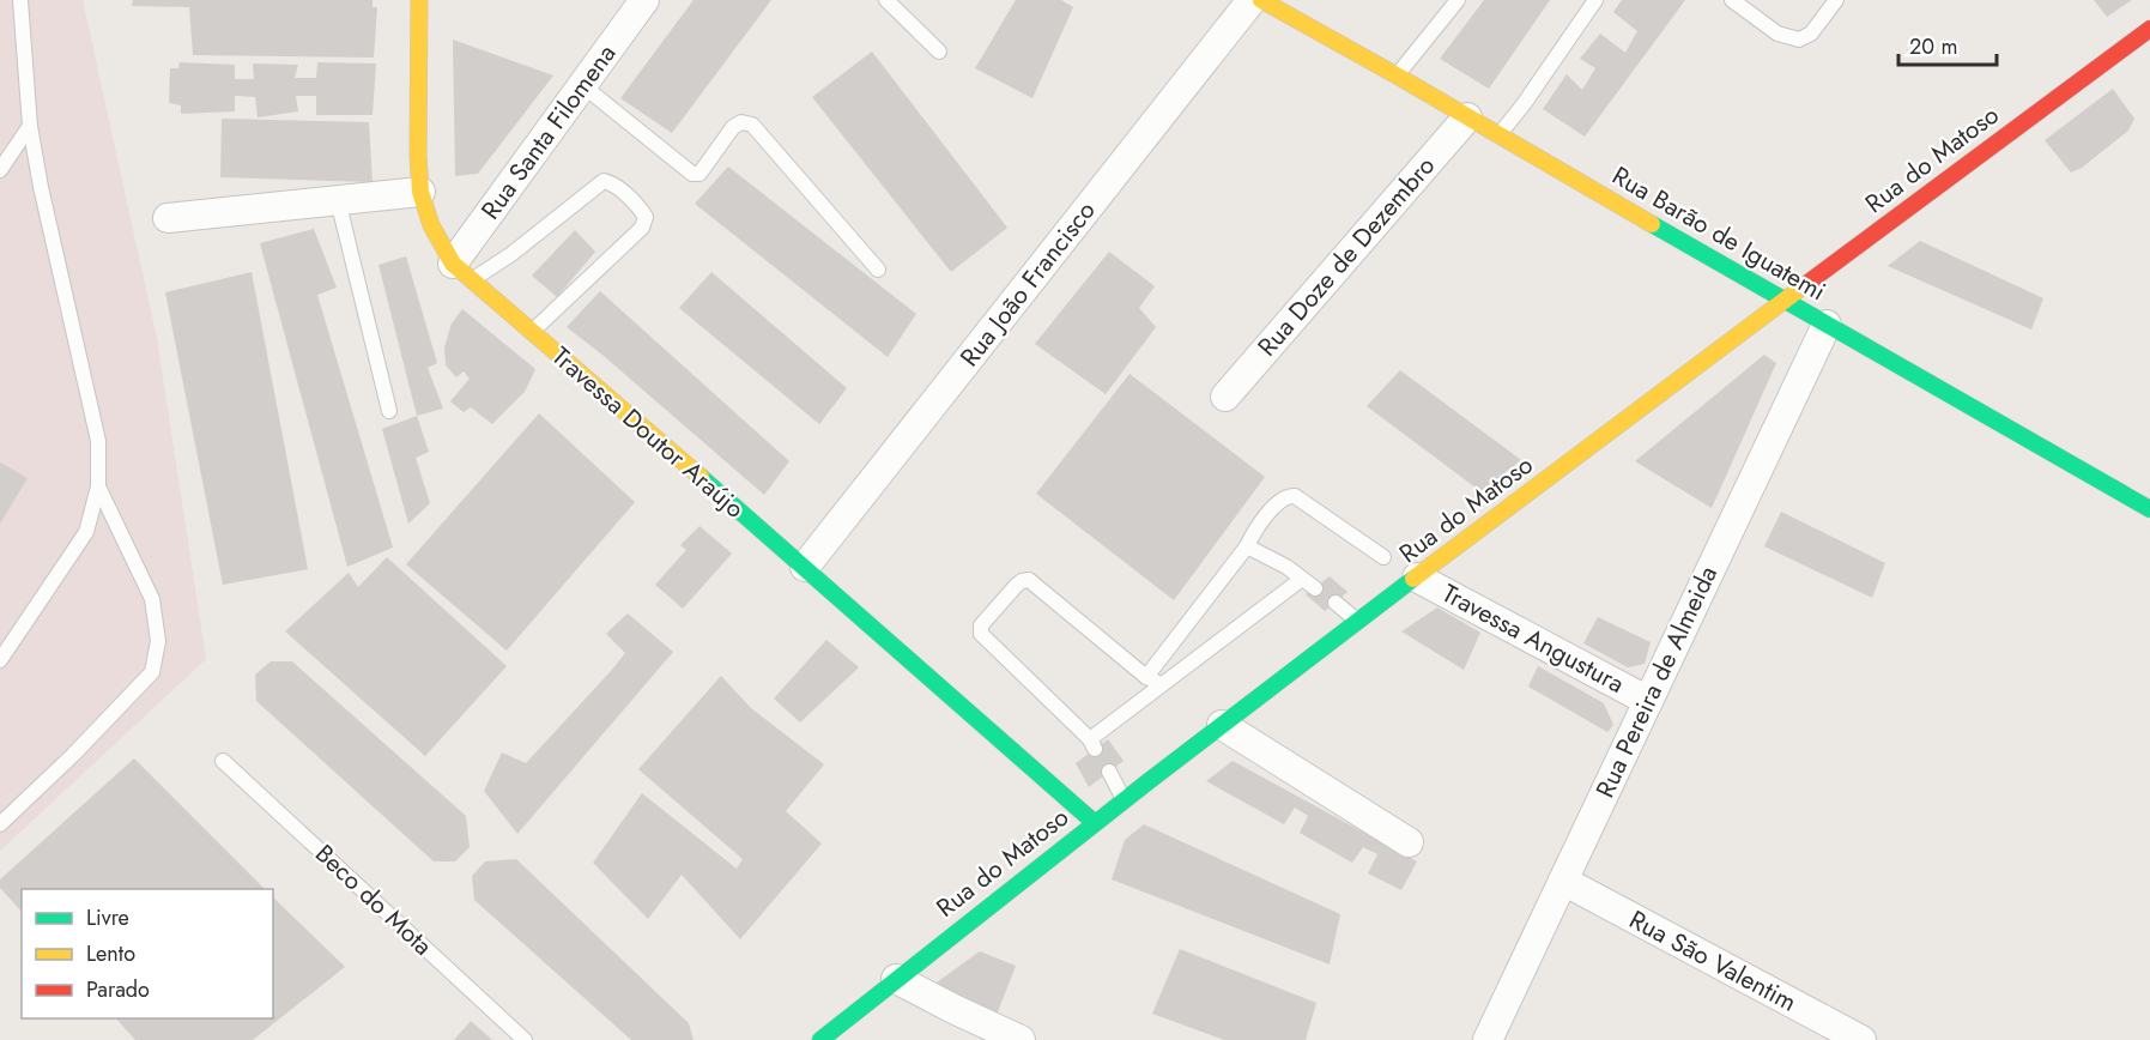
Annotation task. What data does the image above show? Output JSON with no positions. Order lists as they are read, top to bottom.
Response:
{
  "streets": {
    "street": [
      "Rua Santa Filomena",
      "Rua do Matoso",
      "Rua Barão de Iguatemi",
      "Rua Doze de Dezembro",
      "Rua João Francisco",
      "Travessa Doutor Araújo",
      "Travessa Angustura",
      "Rua Pereira de Almeida",
      "Rua São Valentim"
    ],
    "lane": ["Beco do Mota"]
  },
  "crossings": [
    ["Rua Santa Filomena", "Travessa Doutor Araújo"],
    ["Rua do Matoso", "Rua Barão de Iguatemi"],
    ["Rua do Matoso", "Travessa Doutor Araújo"],
    ["Rua do Matoso", "Travessa Angustura"],
    ["Rua Barão de Iguatemi", "Rua Doze de Dezembro"],
    ["Rua Barão de Iguatemi", "Rua Pereira de Almeida"],
    ["Rua João Francisco", "Travessa Doutor Araújo"],
    ["Travessa Angustura", "Rua Pereira de Almeida"],
    ["Rua Pereira de Almeida", "Rua São Valentim"]
  ],
  "legend": ["Livre", "Lento", "Parado"],
  "scale_bar": "20 m"
}
